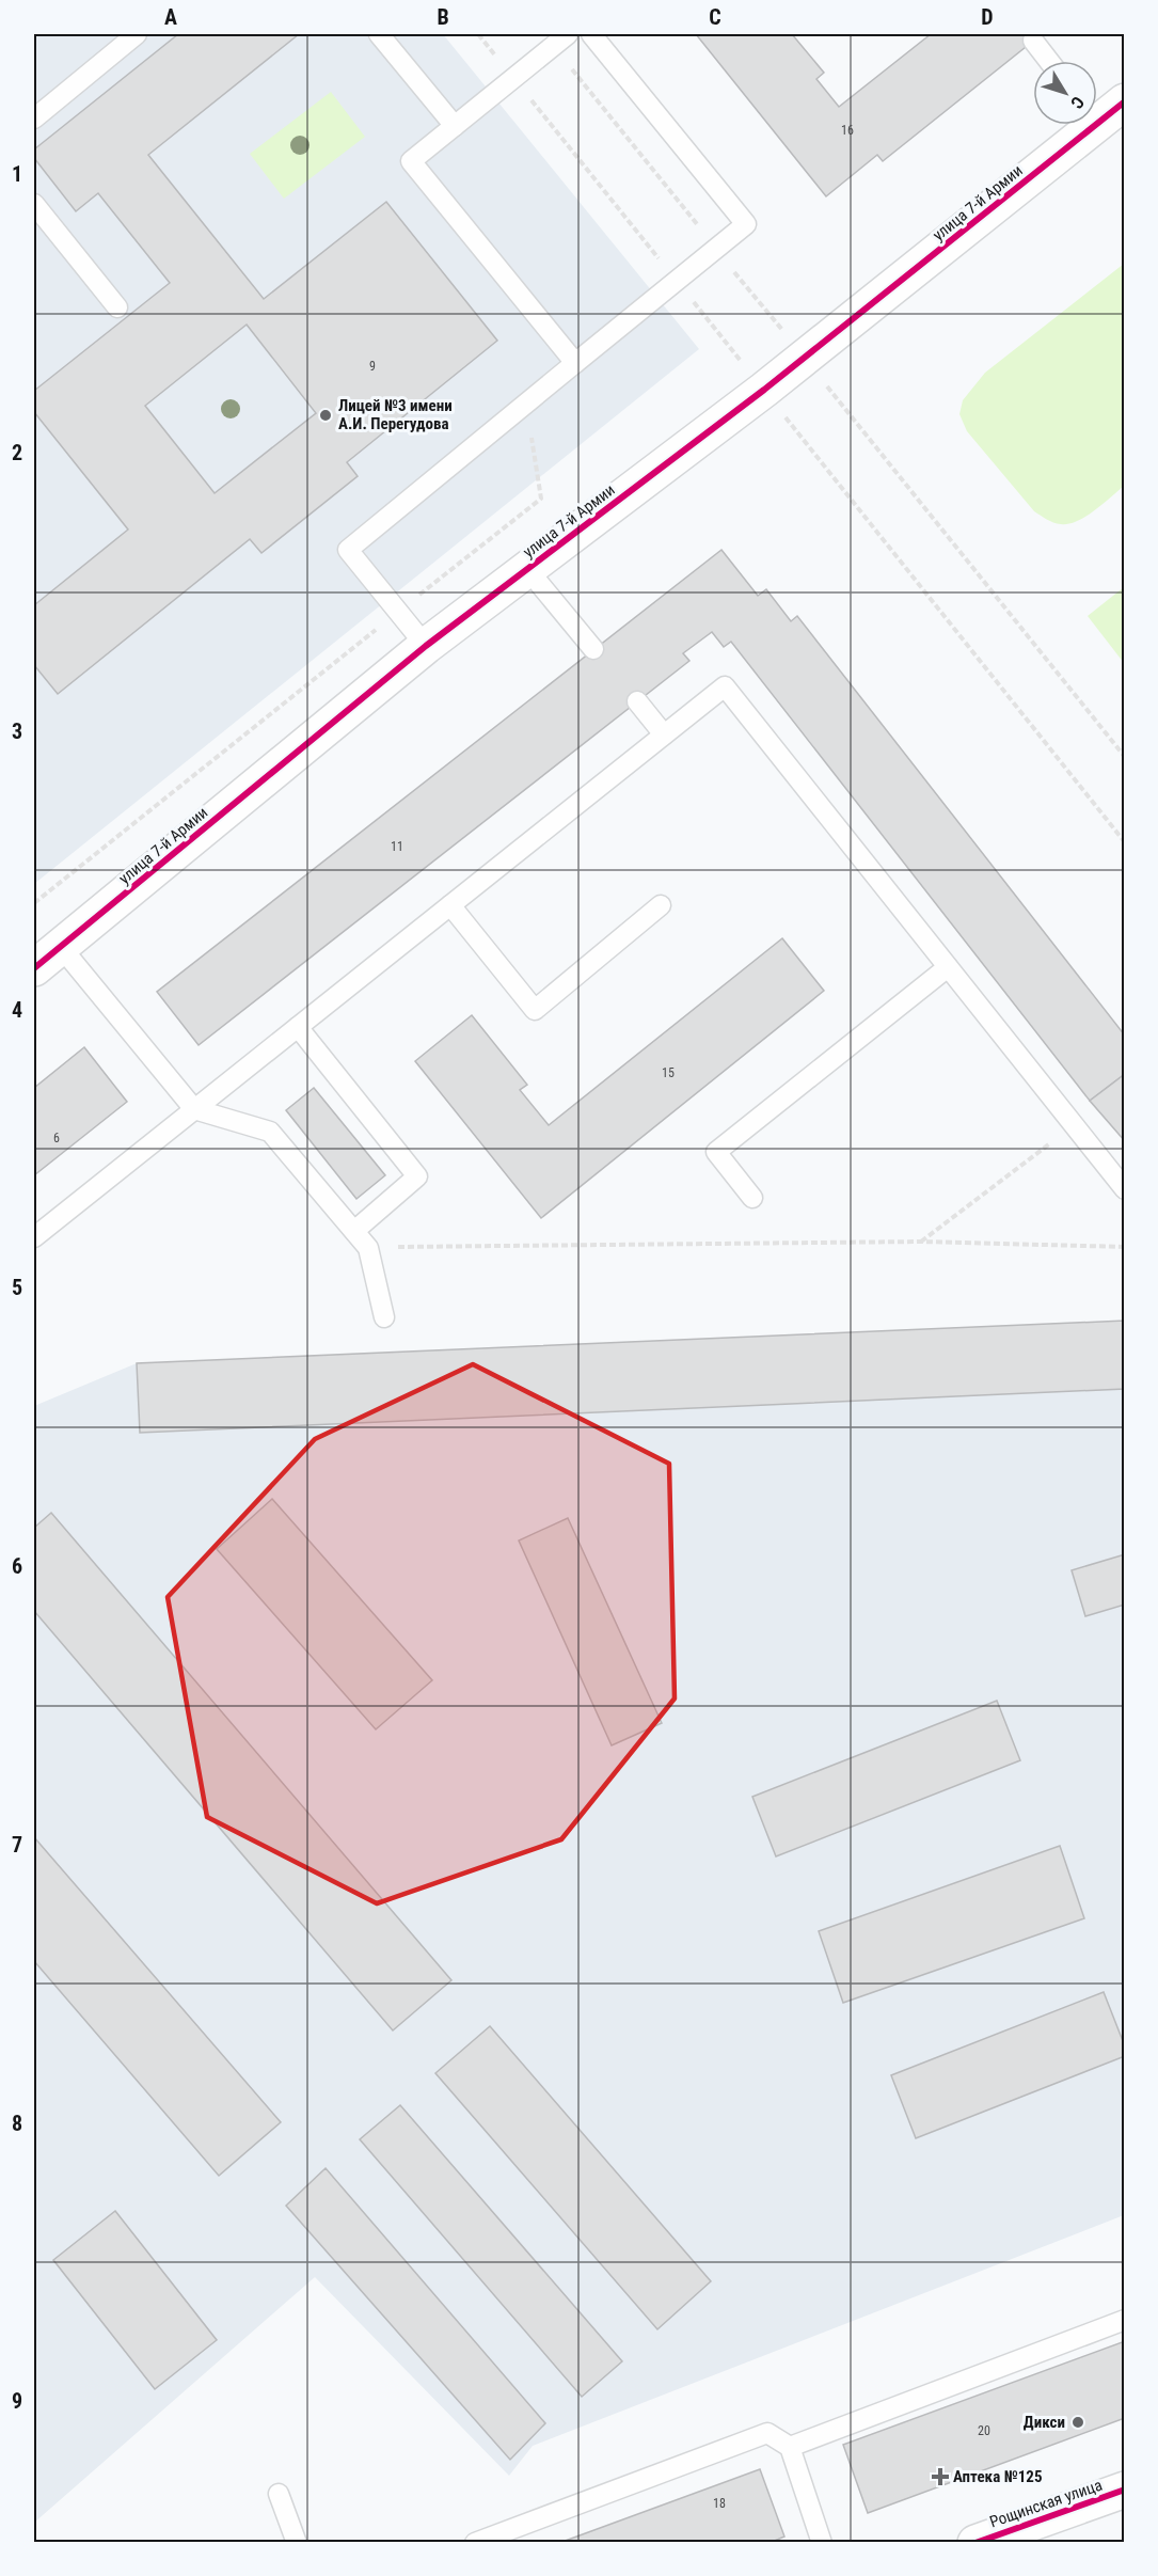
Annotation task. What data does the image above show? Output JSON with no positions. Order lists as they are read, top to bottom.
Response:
{
  "streets": {
    "street": ["улица 7-й Армии", "Рощинская улица"]
  },
  "places": {
    "other": ["Лицей №3 имени А.И. Перегудова", "Дикси"],
    "health": ["Аптека №125"]
  },
  "house_numbers": [
    "16",
    "9",
    "11",
    "15",
    "6",
    "20",
    "18"
  ],
  "north": "bottom right",
  "grid": {
    "columns": [
      "A",
      "B",
      "C",
      "D"
    ],
    "rows": [
      "1",
      "2",
      "3",
      "4",
      "5",
      "6",
      "7",
      "8",
      "9"
    ]
  }
}
